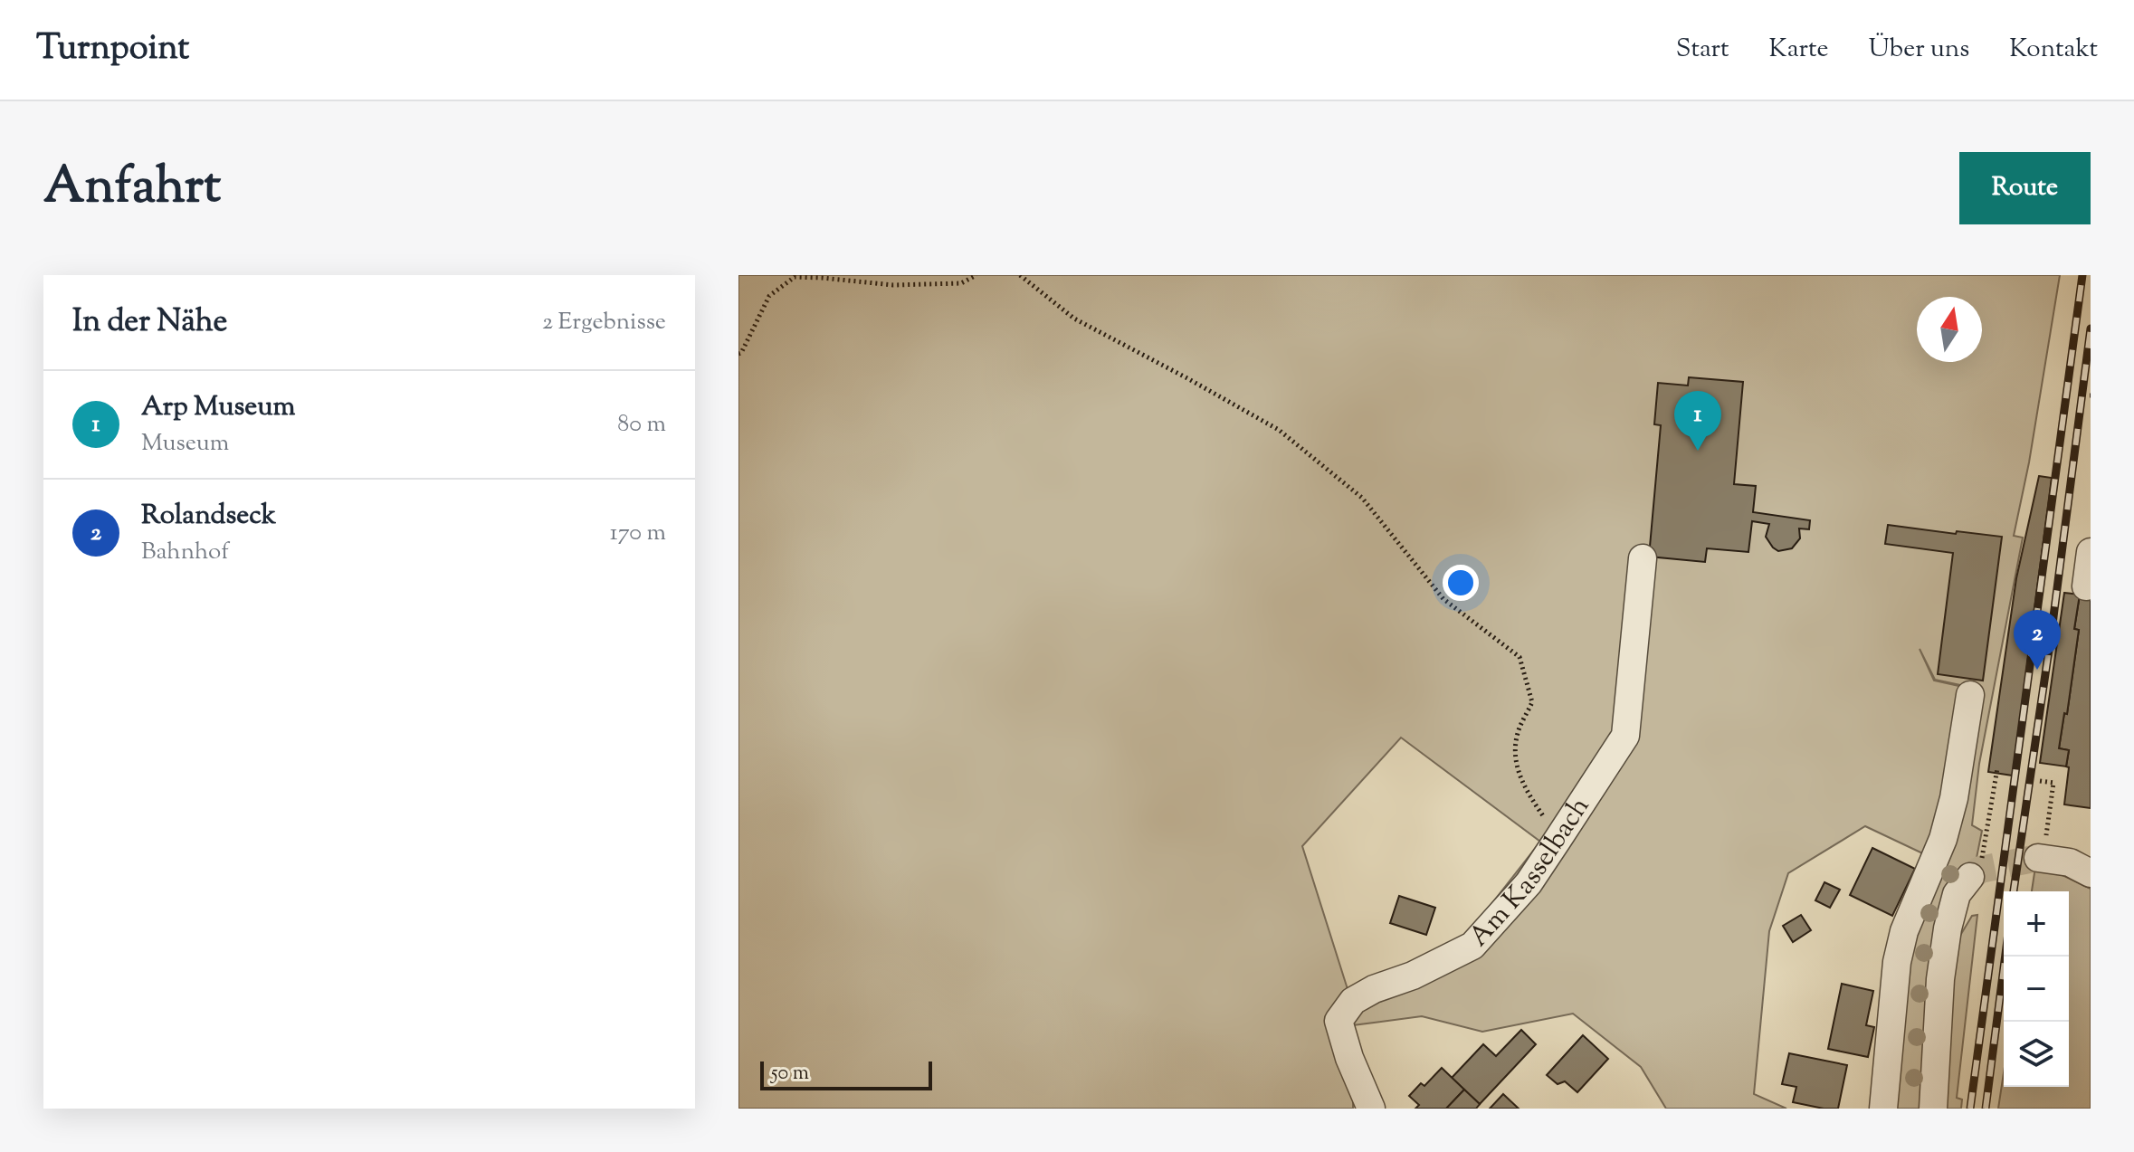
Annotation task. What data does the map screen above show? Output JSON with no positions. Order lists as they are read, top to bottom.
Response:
{
  "streets": {
    "lane": ["Am Kasselbach"]
  },
  "scale_bar": "50 m",
  "north": "top",
  "page": {
    "header": "Turnpoint",
    "nav": [
      "Start",
      "Karte",
      "Über uns",
      "Kontakt"
    ],
    "title": "Anfahrt",
    "buttons": "Route",
    "heading": ["In der Nähe", "2 Ergebnisse"],
    "list": [
      {
        "mark": "1",
        "name": "Arp Museum",
        "note": "Museum",
        "value": "80 m"
      },
      {
        "mark": "2",
        "name": "Rolandseck",
        "note": "Bahnhof",
        "value": "170 m"
      }
    ],
    "pins": ["1", "2"],
    "map_buttons": ["+", "−"],
    "scale": "50 m"
  }
}
